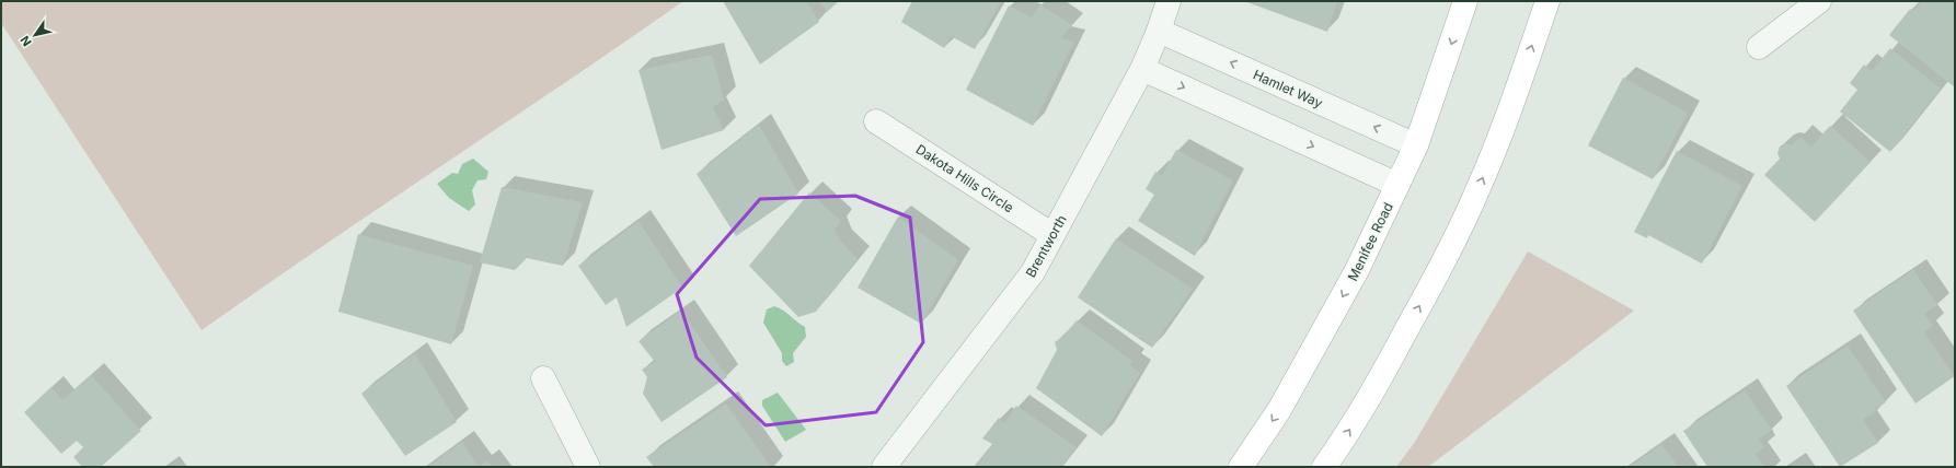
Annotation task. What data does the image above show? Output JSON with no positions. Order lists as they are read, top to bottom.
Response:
{
  "streets": {
    "main road": ["Menifee Road"],
    "street": ["Hamlet Way", "Dakota Hills Circle", "Brentworth"]
  },
  "crossings": [
    ["Hamlet Way", "Menifee Road"],
    ["Hamlet Way", "Brentworth"],
    ["Dakota Hills Circle", "Brentworth"]
  ],
  "north": "bottom left"
}
